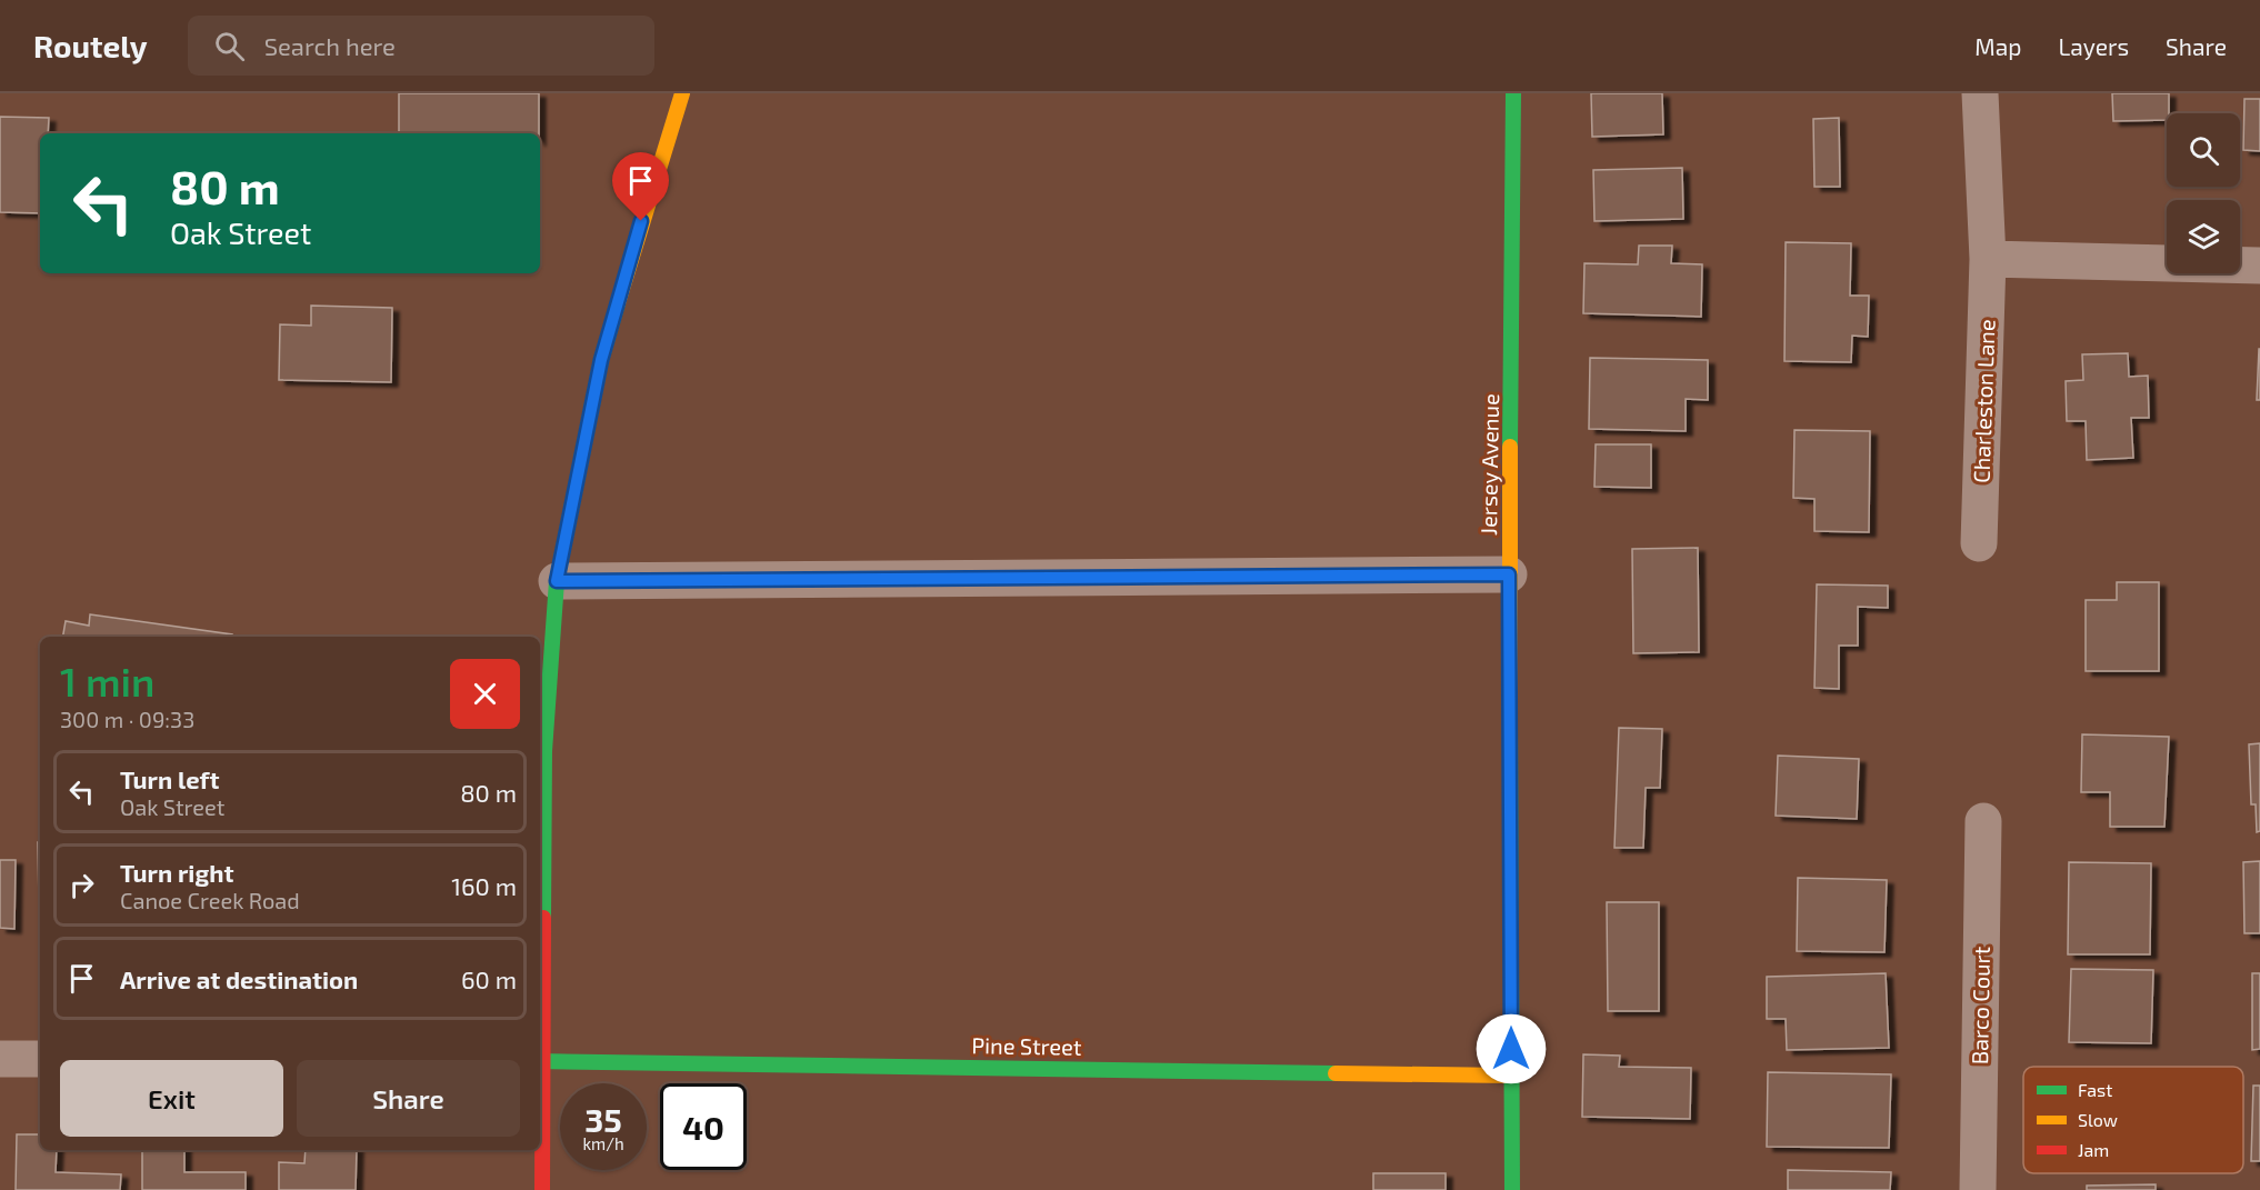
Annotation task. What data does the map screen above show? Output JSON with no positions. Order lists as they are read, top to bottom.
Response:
{
  "streets": {
    "street": [
      "Charleston Lane",
      "Jersey Avenue",
      "Barco Court",
      "Pine Street"
    ]
  },
  "crossings": [
    ["Jersey Avenue", "Pine Street"]
  ],
  "legend": ["Fast", "Slow", "Jam"],
  "page": {
    "header": "Routely",
    "search": "Search here",
    "nav": ["Map", "Layers", "Share"],
    "turn": ["80 m", "Oak Street"],
    "heading": ["1 min", "300 m · 09:33"],
    "list": [
      {
        "name": "Turn left",
        "note": "Oak Street",
        "value": "80 m"
      },
      {
        "name": "Turn right",
        "note": "Canoe Creek Road",
        "value": "160 m"
      },
      {
        "name": "Arrive at destination",
        "value": "60 m"
      }
    ],
    "buttons": ["Exit", "Share"],
    "speed": "35 km/h",
    "limit": "40"
  }
}
